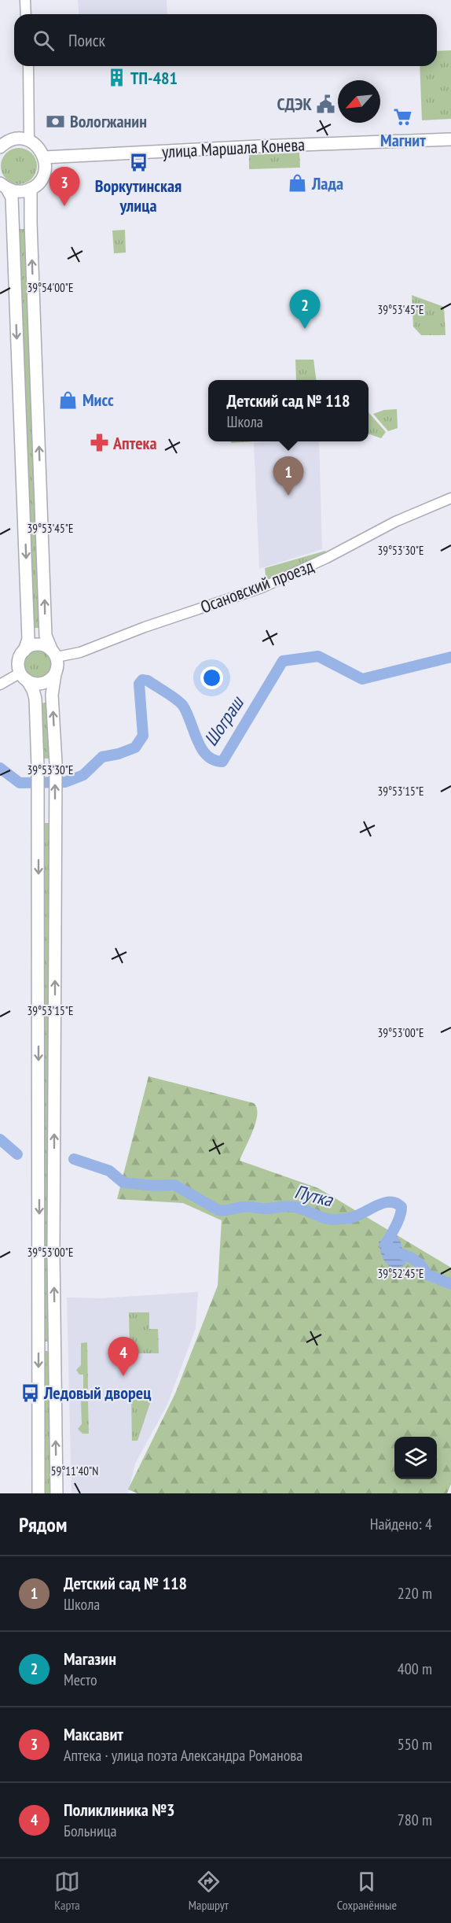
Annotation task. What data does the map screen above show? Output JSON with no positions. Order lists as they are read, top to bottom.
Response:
{
  "streets": {
    "main road": ["улица Маршала Конева"],
    "street": ["Осановский проезд"]
  },
  "water": ["Шограш", "Путка"],
  "places": {
    "building": ["ТП-481"],
    "public building": ["СДЭК"],
    "supermarket": ["Магнит"],
    "bank": ["Вологжанин"],
    "bus stop": ["Воркутинская улица", "Ледовый дворец"],
    "shop": ["Лада", "Мисс"],
    "pharmacy": ["Аптека"]
  },
  "north": "bottom left",
  "page": {
    "search": "Поиск",
    "pins": [
      "3",
      "2",
      "1",
      "4"
    ],
    "popup": ["Детский сад № 118", "Школа"],
    "heading": ["Рядом", "Найдено: 4"],
    "list": [
      {
        "mark": "1",
        "name": "Детский сад № 118",
        "note": "Школа",
        "value": "220 m"
      },
      {
        "mark": "2",
        "name": "Магазин",
        "note": "Место",
        "value": "400 m"
      },
      {
        "mark": "3",
        "name": "Максавит",
        "note": "Аптека · улица поэта Александра Романова",
        "value": "550 m"
      },
      {
        "mark": "4",
        "name": "Поликлиника №3",
        "note": "Больница",
        "value": "780 m"
      }
    ],
    "nav": ["Карта", "Маршрут", "Сохранённые"]
  },
  "coordinates": [
    "39°54'00\"E",
    "39°53'45\"E",
    "39°53'30\"E",
    "39°53'15\"E",
    "39°53'00\"E",
    "39°52'45\"E",
    "59°11'40\"N"
  ]
}
